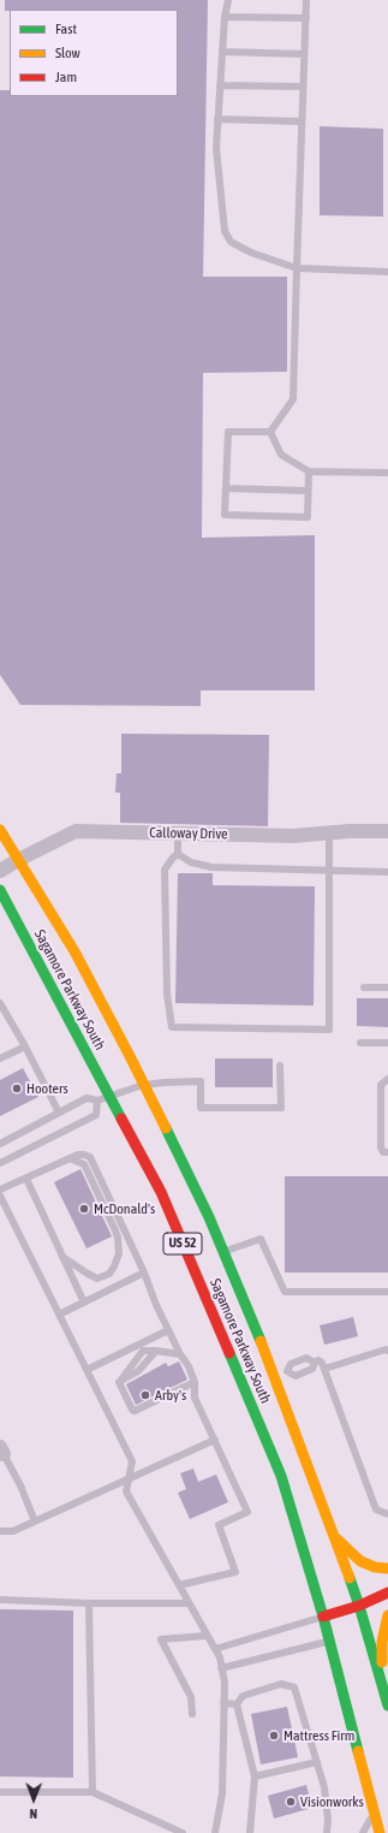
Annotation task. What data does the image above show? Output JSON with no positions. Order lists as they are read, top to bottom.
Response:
{
  "streets": {
    "main road": ["Sagamore Parkway South", "US 52"],
    "street": ["Calloway Drive"]
  },
  "crossings": [
    ["Calloway Drive", "Sagamore Parkway South"],
    ["Sagamore Parkway South", "US 52"]
  ],
  "places": [
    "Hooters",
    "McDonald's",
    "Arby's",
    "Mattress Firm",
    "Visionworks"
  ],
  "legend": ["Fast", "Slow", "Jam"],
  "north": "bottom"
}
